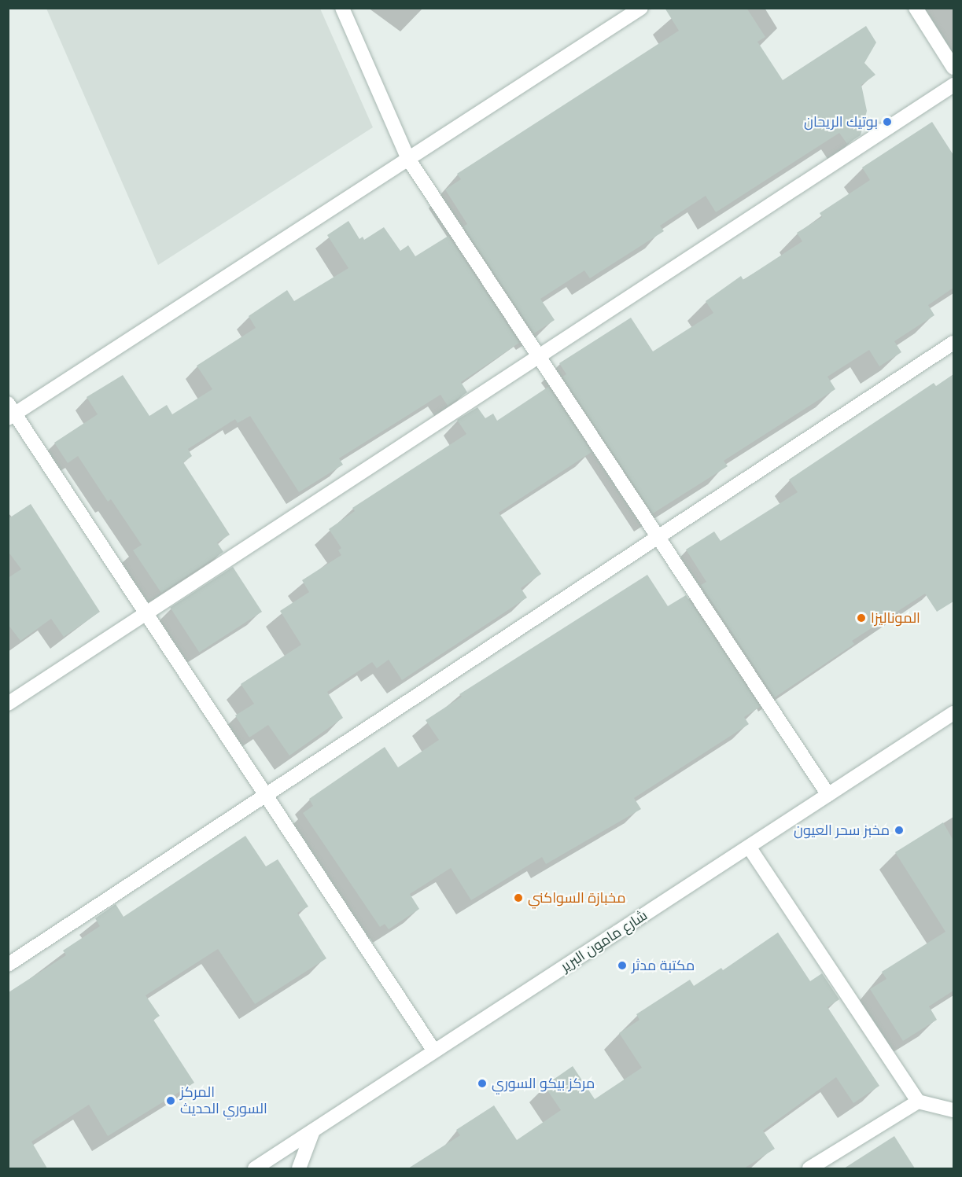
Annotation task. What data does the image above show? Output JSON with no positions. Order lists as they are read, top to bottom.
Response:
{
  "streets": {
    "street": ["شارع مامون البرير"]
  },
  "places": [
    "بوتيك الريحان",
    "الموناليزا",
    "مخبز سحر العيون",
    "مخبازة السواكني",
    "مكتبة مدثر",
    "مركز بيكو السوري",
    "المركز السوري الحديث"
  ]
}
